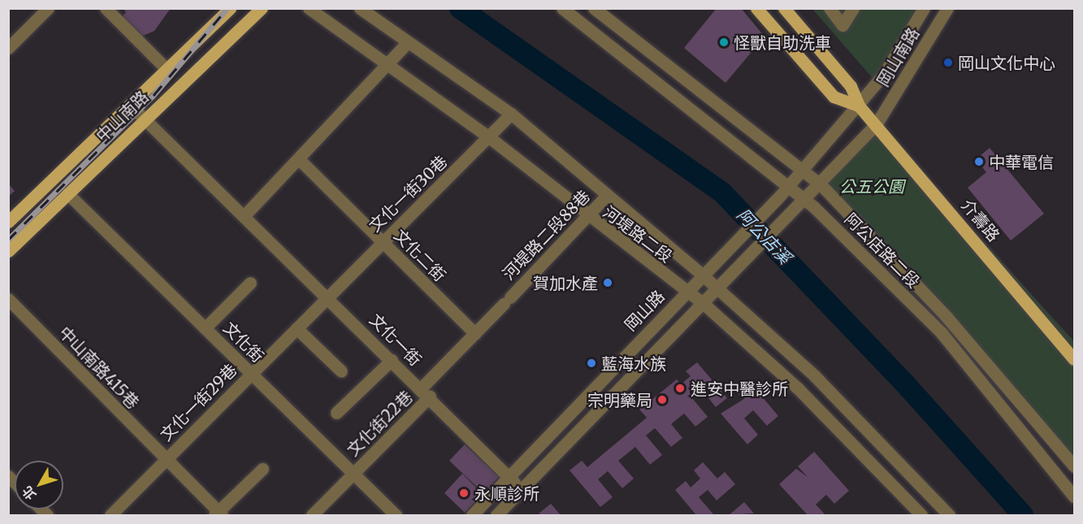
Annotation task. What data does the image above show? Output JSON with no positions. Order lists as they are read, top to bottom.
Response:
{
  "streets": {
    "main road": ["中山南路", "介壽路"],
    "street": [
      "岡山南路",
      "文化一街30巷",
      "河堤路二段",
      "河堤路二段88巷",
      "阿公店路二段",
      "文化二街",
      "岡山路",
      "文化一街",
      "文化街",
      "中山南路415巷",
      "文化一街29巷",
      "文化街22巷"
    ]
  },
  "crossings": [
    ["岡山南路", "介壽路"],
    ["岡山南路", "岡山路"],
    ["中山南路", "文化一街"],
    ["中山南路", "文化街"],
    ["文化一街30巷", "河堤路二段"],
    ["文化一街30巷", "文化二街"],
    ["文化一街30巷", "文化一街"],
    ["文化一街30巷", "文化一街29巷"],
    ["介壽路", "岡山路"],
    ["河堤路二段", "河堤路二段88巷"],
    ["河堤路二段", "岡山路"],
    ["河堤路二段88巷", "文化二街"],
    ["河堤路二段88巷", "文化街22巷"],
    ["阿公店路二段", "岡山路"],
    ["文化二街", "文化街22巷"],
    ["岡山路", "文化一街"],
    ["文化一街", "文化一街29巷"],
    ["文化一街", "文化街22巷"],
    ["文化街", "文化一街29巷"],
    ["文化街", "文化街22巷"],
    ["中山南路415巷", "文化一街29巷"]
  ],
  "water": ["阿公店溪"],
  "parks": ["公五公園"],
  "places": [
    "怪獸自助洗車",
    "岡山文化中心",
    "中華電信",
    "賀加水產",
    "藍海水族",
    "進安中醫診所",
    "宗明藥局",
    "永順診所"
  ],
  "north": "bottom left"
}
